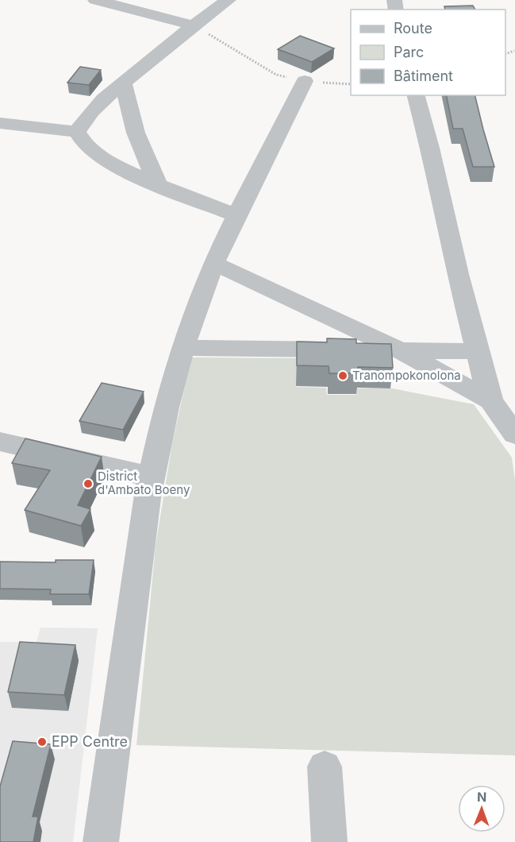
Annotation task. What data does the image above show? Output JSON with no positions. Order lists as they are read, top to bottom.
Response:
{
  "places": ["Tranompokonolona", "District d'Ambato Boeny", "EPP Centre"],
  "legend": ["Route", "Parc", "Bâtiment"],
  "north": "top"
}
